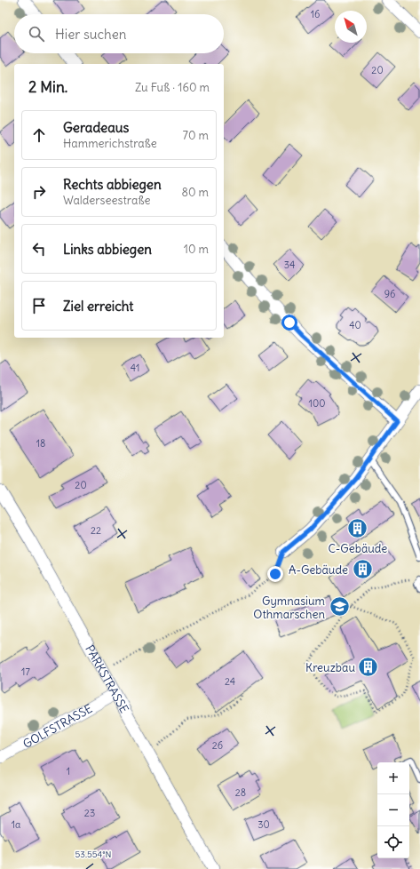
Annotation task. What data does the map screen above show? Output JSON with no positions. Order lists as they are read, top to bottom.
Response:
{
  "streets": {
    "street": ["PARKSTRASSE", "GOLFSTRASSE"]
  },
  "crossings": [
    ["PARKSTRASSE", "GOLFSTRASSE"]
  ],
  "places": {
    "building": ["C-Gebäude", "A-Gebäude", "Kreuzbau"],
    "school or university": ["Gymnasium Othmarschen"]
  },
  "house_numbers": [
    "16",
    "20",
    "34",
    "96",
    "40",
    "41",
    "100",
    "18",
    "20",
    "22",
    "17",
    "24",
    "26",
    "1",
    "28",
    "23",
    "1a",
    "30"
  ],
  "north": "top left",
  "page": {
    "search": "Hier suchen",
    "heading": ["2 Min.", "Zu Fuß · 160 m"],
    "list": [
      ["Geradeaus", "Hammerichstraße", "70 m"],
      ["Rechts abbiegen", "Walderseestraße", "80 m"],
      ["Links abbiegen", "10 m"],
      "Ziel erreicht"
    ],
    "map_buttons": ["+", "−"]
  },
  "coordinates": ["53.554°N"]
}
